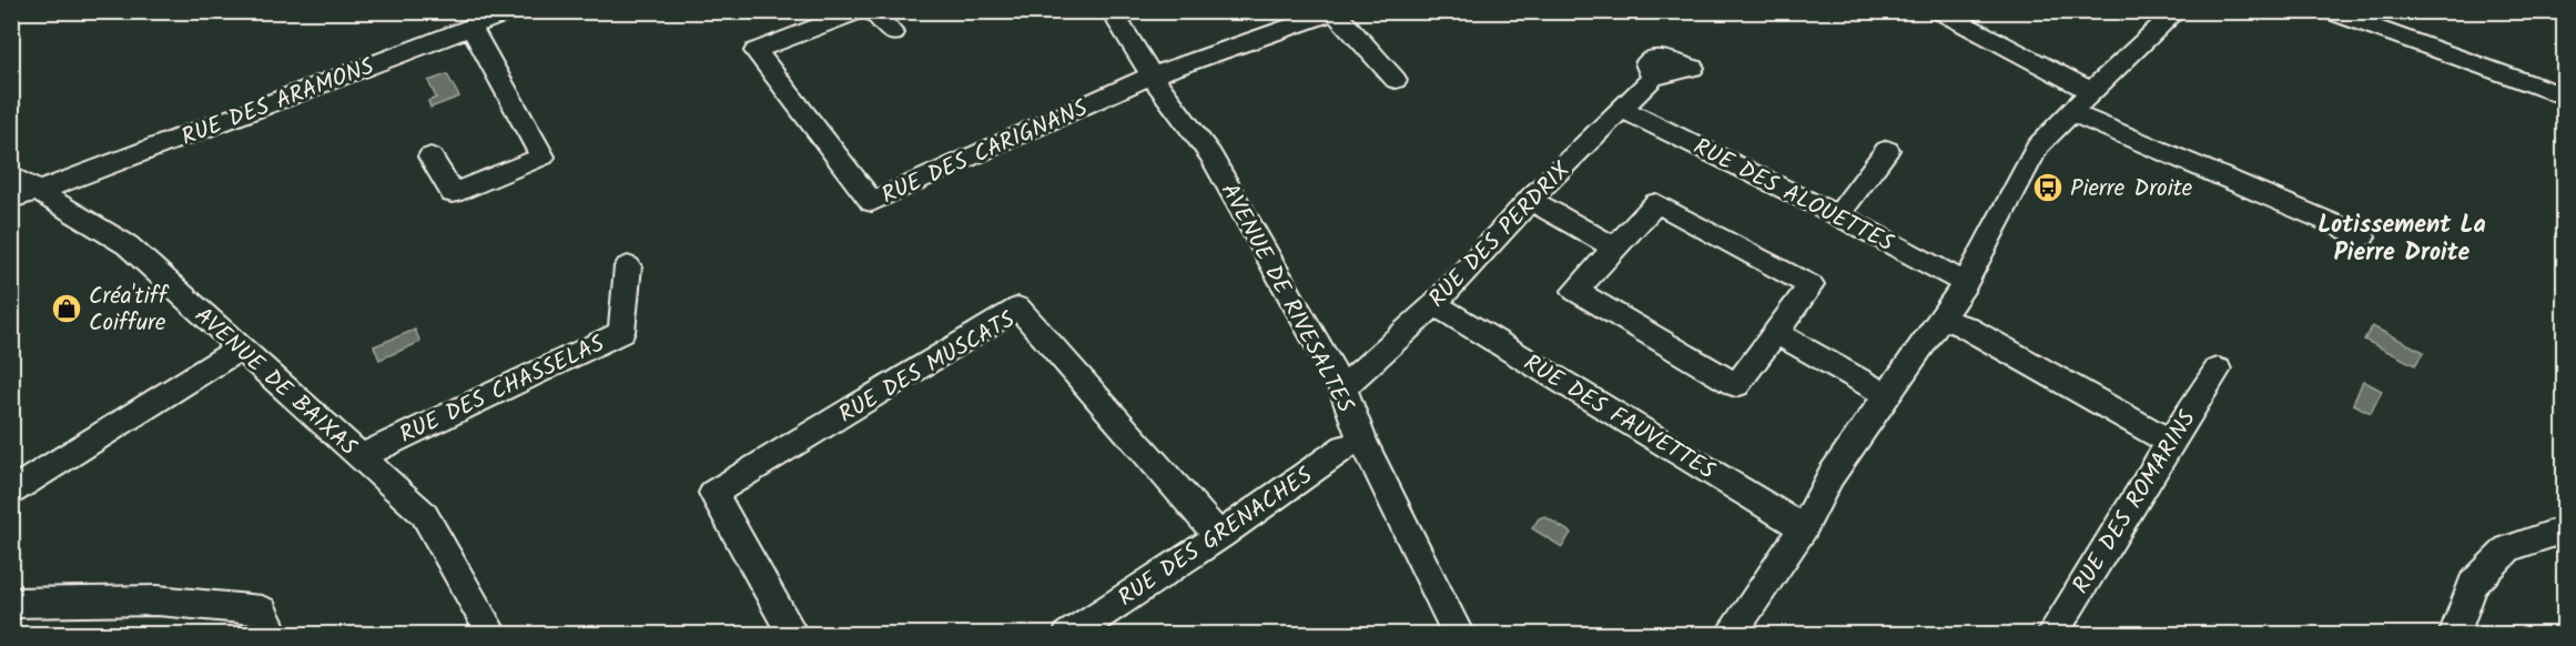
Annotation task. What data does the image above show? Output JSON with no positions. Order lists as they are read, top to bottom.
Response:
{
  "streets": {
    "street": [
      "RUE DES ARAMONS",
      "RUE DES CARIGNANS",
      "RUE DES ALOUETTES",
      "RUE DES PERDRIX",
      "AVENUE DE RIVESALTES",
      "RUE DES MUSCATS",
      "AVENUE DE BAIXAS",
      "RUE DES CHASSELAS",
      "RUE DES FAUVETTES",
      "RUE DES ROMARINS",
      "RUE DES GRENACHES"
    ]
  },
  "crossings": [
    ["RUE DES ARAMONS", "AVENUE DE BAIXAS"],
    ["RUE DES CARIGNANS", "AVENUE DE RIVESALTES"],
    ["RUE DES ALOUETTES", "RUE DES PERDRIX"],
    ["RUE DES PERDRIX", "AVENUE DE RIVESALTES"],
    ["RUE DES PERDRIX", "RUE DES FAUVETTES"],
    ["AVENUE DE RIVESALTES", "RUE DES GRENACHES"],
    ["RUE DES MUSCATS", "RUE DES GRENACHES"],
    ["AVENUE DE BAIXAS", "RUE DES CHASSELAS"]
  ],
  "districts": ["Lotissement La Pierre Droite"],
  "places": {
    "bus stop": ["Pierre Droite"],
    "shop": ["Créa'tiff Coiffure"]
  }
}
